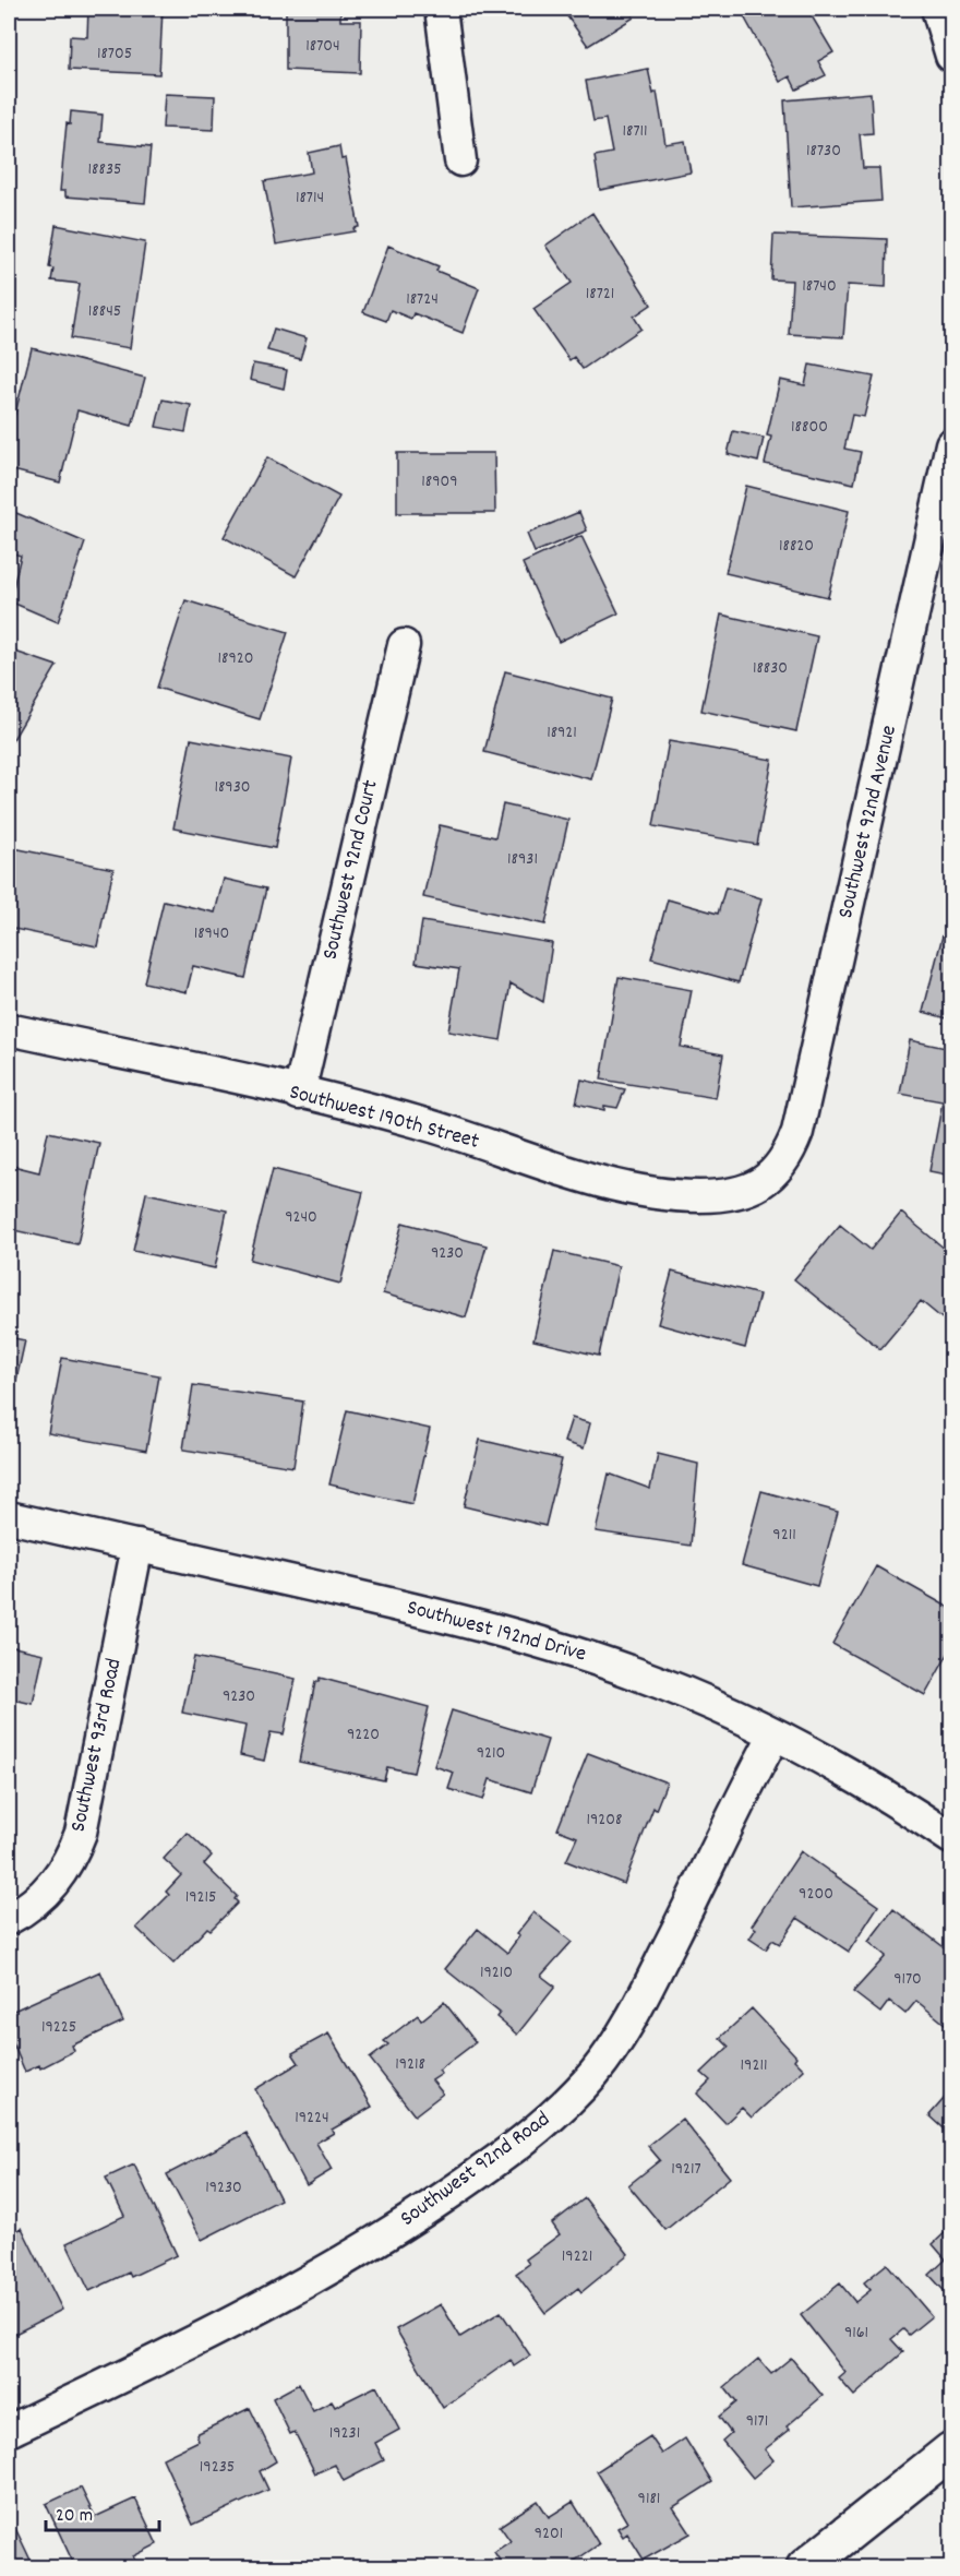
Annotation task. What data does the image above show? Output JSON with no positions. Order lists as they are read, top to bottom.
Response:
{
  "streets": {
    "street": [
      "Southwest 92nd Avenue",
      "Southwest 92nd Court",
      "Southwest 190th Street",
      "Southwest 192nd Drive",
      "Southwest 93rd Road",
      "Southwest 92nd Road"
    ]
  },
  "crossings": [
    ["Southwest 92nd Avenue", "Southwest 190th Street"],
    ["Southwest 92nd Court", "Southwest 190th Street"],
    ["Southwest 192nd Drive", "Southwest 93rd Road"],
    ["Southwest 192nd Drive", "Southwest 92nd Road"]
  ],
  "house_numbers": [
    "18704",
    "18705",
    "18711",
    "18730",
    "18835",
    "18714",
    "18740",
    "18721",
    "18724",
    "18845",
    "18800",
    "18909",
    "18820",
    "18920",
    "18830",
    "18921",
    "18930",
    "18931",
    "18940",
    "9240",
    "9230",
    "9211",
    "9230",
    "9220",
    "9210",
    "19208",
    "9200",
    "19215",
    "19210",
    "9170",
    "19225",
    "19218",
    "19211",
    "19224",
    "19217",
    "19230",
    "19221",
    "9161",
    "9171",
    "19231",
    "19235",
    "9181",
    "9201"
  ],
  "scale_bar": "20 m"
}
